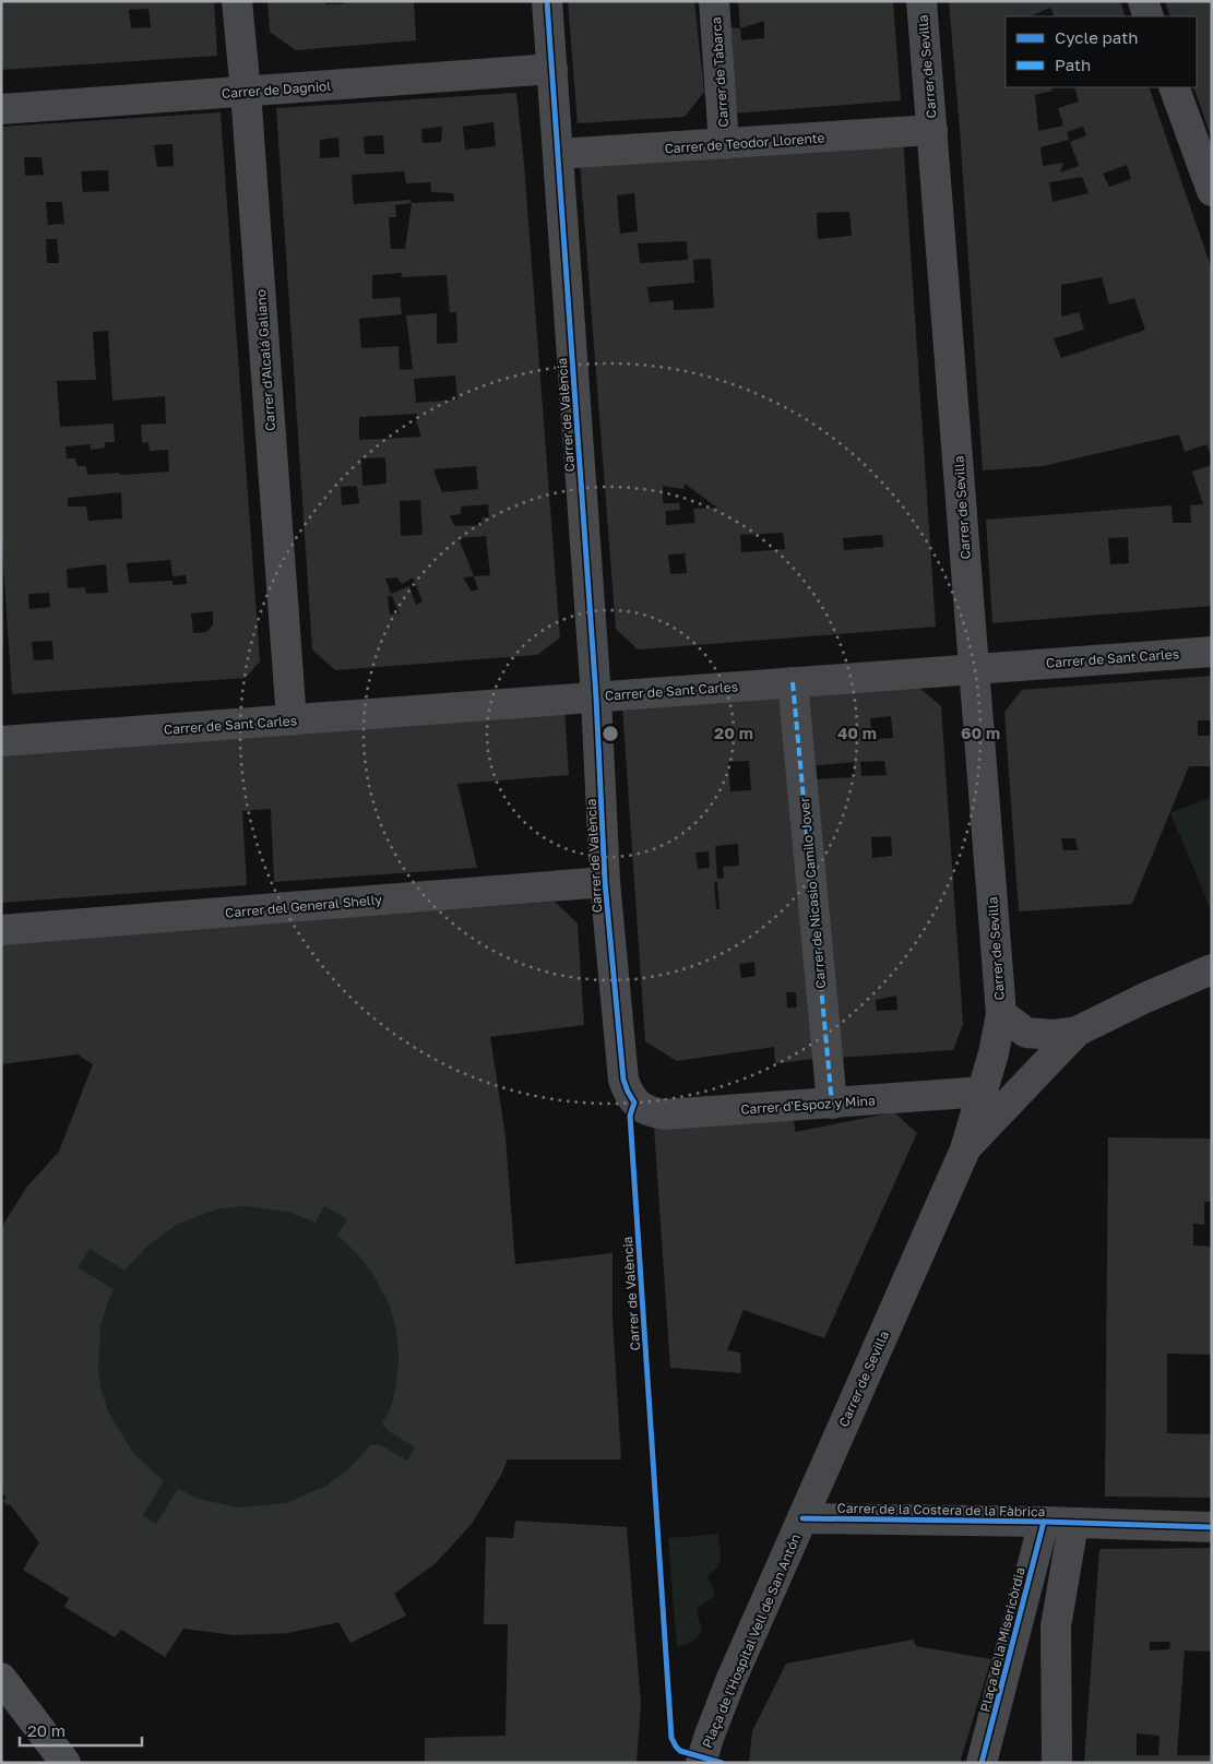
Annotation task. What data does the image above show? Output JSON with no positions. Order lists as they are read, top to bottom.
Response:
{
  "streets": {
    "street": [
      "Carrer de Sevilla",
      "Carrer de Tabarca",
      "Carrer de Dagniol",
      "Carrer de Teodor Llorente",
      "Carrer d'Alcalá Galiano",
      "Carrer de València",
      "Carrer de Sant Carles",
      "Carrer de Nicasio Camilo Jover",
      "Carrer del General Shelly",
      "Carrer d'Espoz y Mina",
      "Carrer de la Costera de la Fàbrica",
      "Plaça de la Misericòrdia",
      "Plaça de l'Hospital Vell de San Antón"
    ]
  },
  "crossings": [
    ["Carrer de Sevilla", "Carrer de Teodor Llorente"],
    ["Carrer de Sevilla", "Carrer de Sant Carles"],
    ["Carrer de Sevilla", "Carrer d'Espoz y Mina"],
    ["Carrer de Sevilla", "Carrer de la Costera de la Fàbrica"],
    ["Carrer de Sevilla", "Plaça de l'Hospital Vell de San Antón"],
    ["Carrer de Tabarca", "Carrer de Teodor Llorente"],
    ["Carrer de Dagniol", "Carrer d'Alcalá Galiano"],
    ["Carrer de Dagniol", "Carrer de València"],
    ["Carrer de Teodor Llorente", "Carrer de València"],
    ["Carrer d'Alcalá Galiano", "Carrer de Sant Carles"],
    ["Carrer de València", "Carrer de Sant Carles"],
    ["Carrer de València", "Carrer del General Shelly"],
    ["Carrer de València", "Carrer d'Espoz y Mina"],
    ["Carrer de Sant Carles", "Carrer de Nicasio Camilo Jover"],
    ["Carrer de Nicasio Camilo Jover", "Carrer d'Espoz y Mina"],
    ["Carrer de la Costera de la Fàbrica", "Plaça de la Misericòrdia"],
    ["Carrer de la Costera de la Fàbrica", "Plaça de l'Hospital Vell de San Antón"]
  ],
  "legend": ["Cycle path", "Path"],
  "scale_bar": "20 m",
  "rings": ["20 m", "40 m", "60 m"]
}
